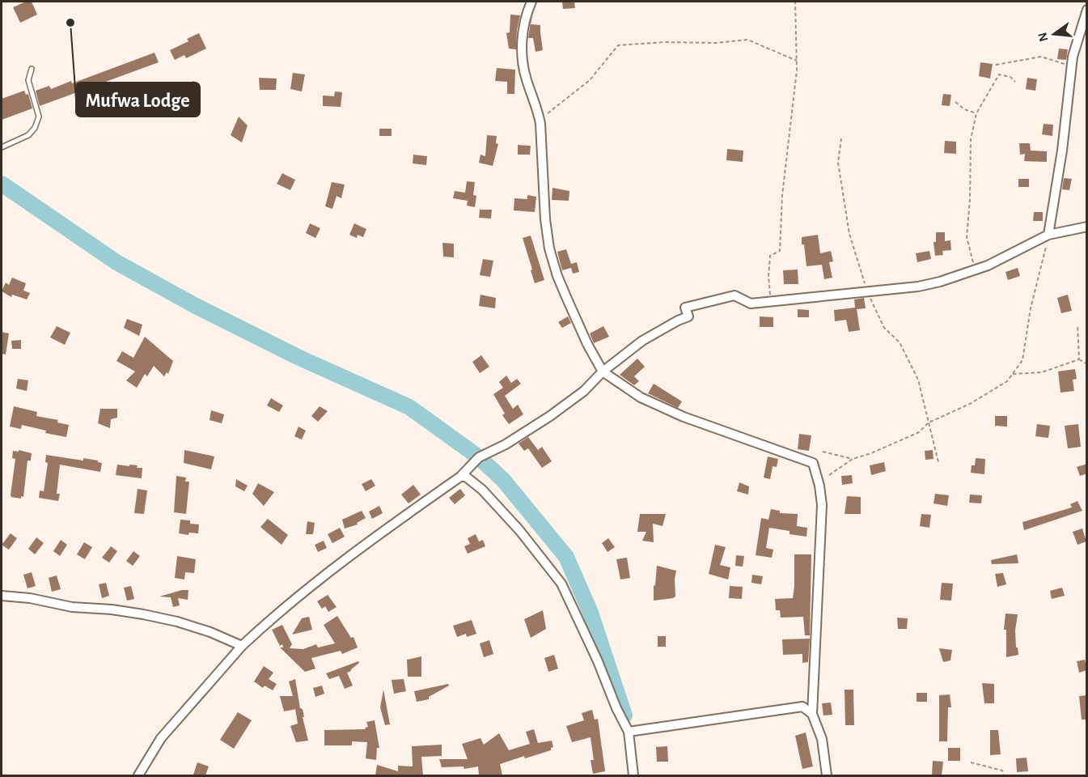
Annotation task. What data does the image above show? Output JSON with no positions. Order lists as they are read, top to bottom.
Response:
{
  "places": ["Mufwa Lodge"],
  "north": "left"
}
